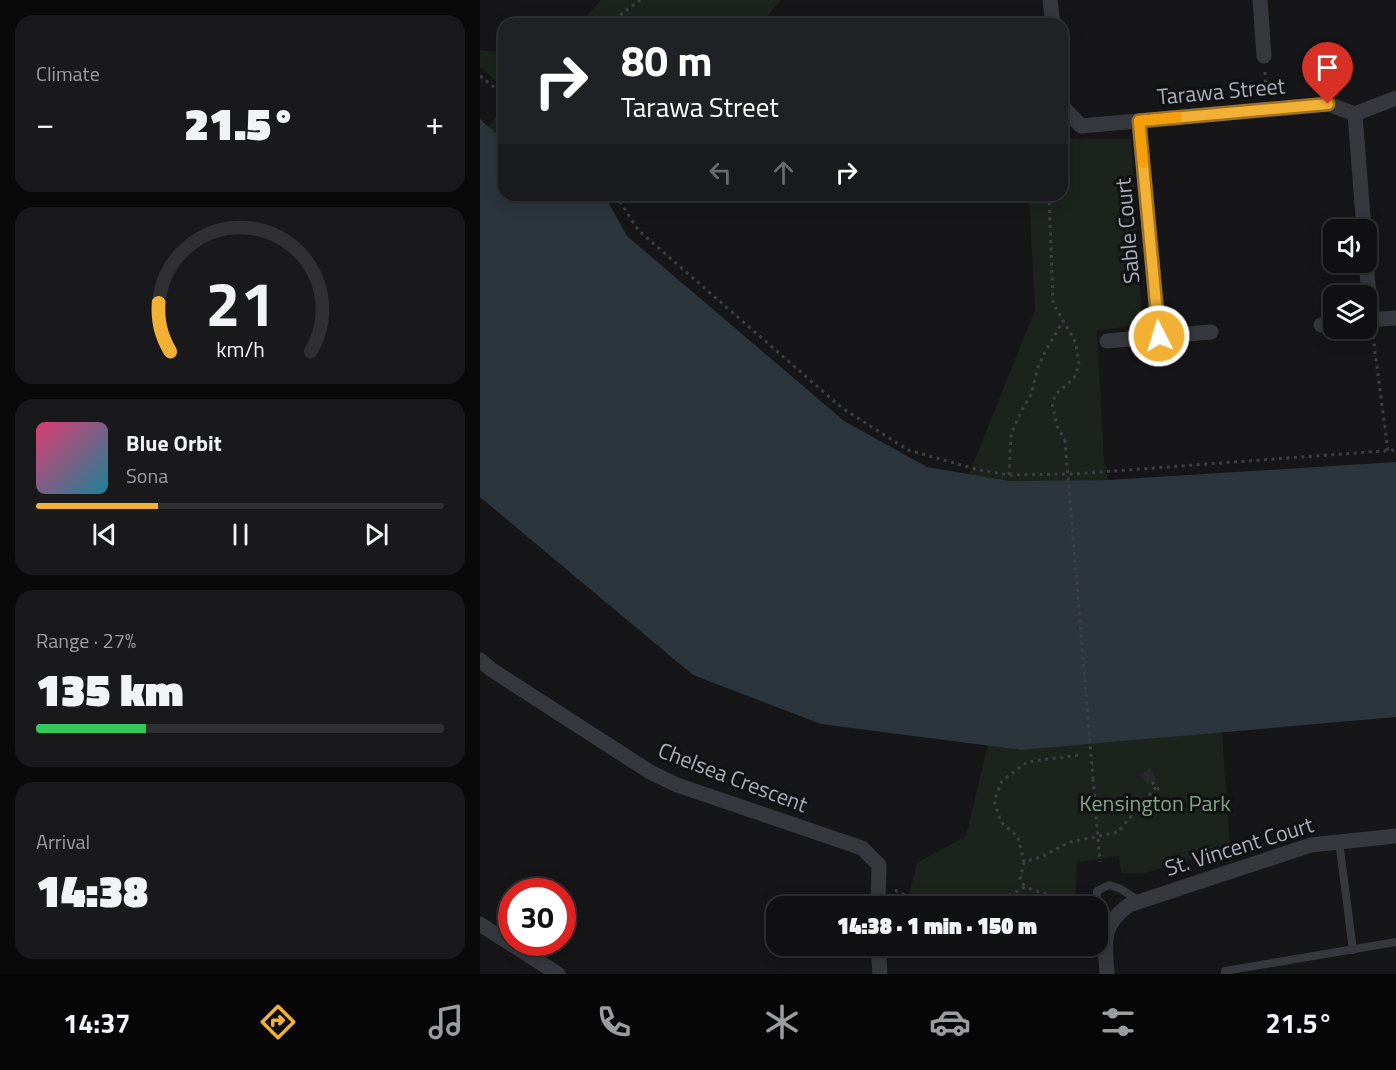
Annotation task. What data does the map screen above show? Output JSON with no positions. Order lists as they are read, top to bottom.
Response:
{
  "streets": {
    "street": [
      "Tarawa Street",
      "Sable Court",
      "Chelsea Crescent",
      "St. Vincent Court"
    ]
  },
  "crossings": [
    ["Tarawa Street", "Sable Court"]
  ],
  "parks": ["Kensington Park"],
  "page": {
    "tile": [
      "Climate",
      ["Range · 27%", "135 km"],
      ["Arrival", "14:38"]
    ],
    "turn": ["80 m", "Tarawa Street"],
    "heat": ["−", "21.5°", "+"],
    "song": ["Blue Orbit", "Sona"],
    "limit": "30",
    "trip": "14:38 · 1 min · 150 m",
    "tabs": ["14:37", "21.5°"],
    "gauge": ["21", "km/h"]
  }
}
